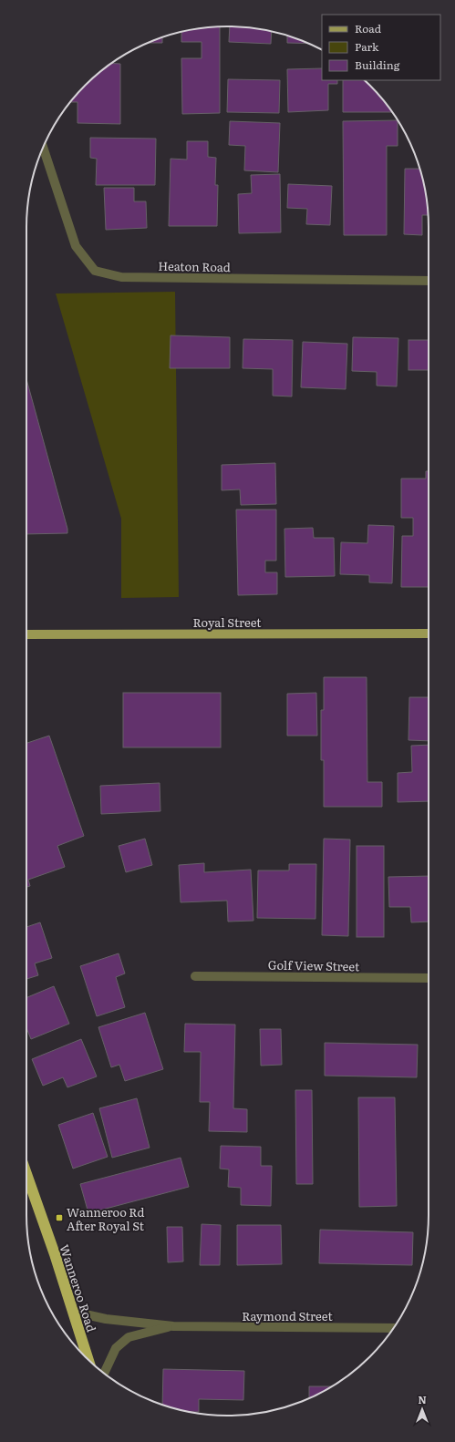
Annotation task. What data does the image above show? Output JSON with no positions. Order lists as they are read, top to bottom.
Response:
{
  "streets": {
    "highway": ["Wanneroo Road"],
    "main road": ["Royal Street"],
    "street": ["Heaton Road", "Golf View Street", "Raymond Street"]
  },
  "crossings": [
    ["Wanneroo Road", "Raymond Street"]
  ],
  "places": {
    "transit": ["Wanneroo Rd After Royal St"]
  },
  "legend": ["Road", "Park", "Building"],
  "north": "top"
}
